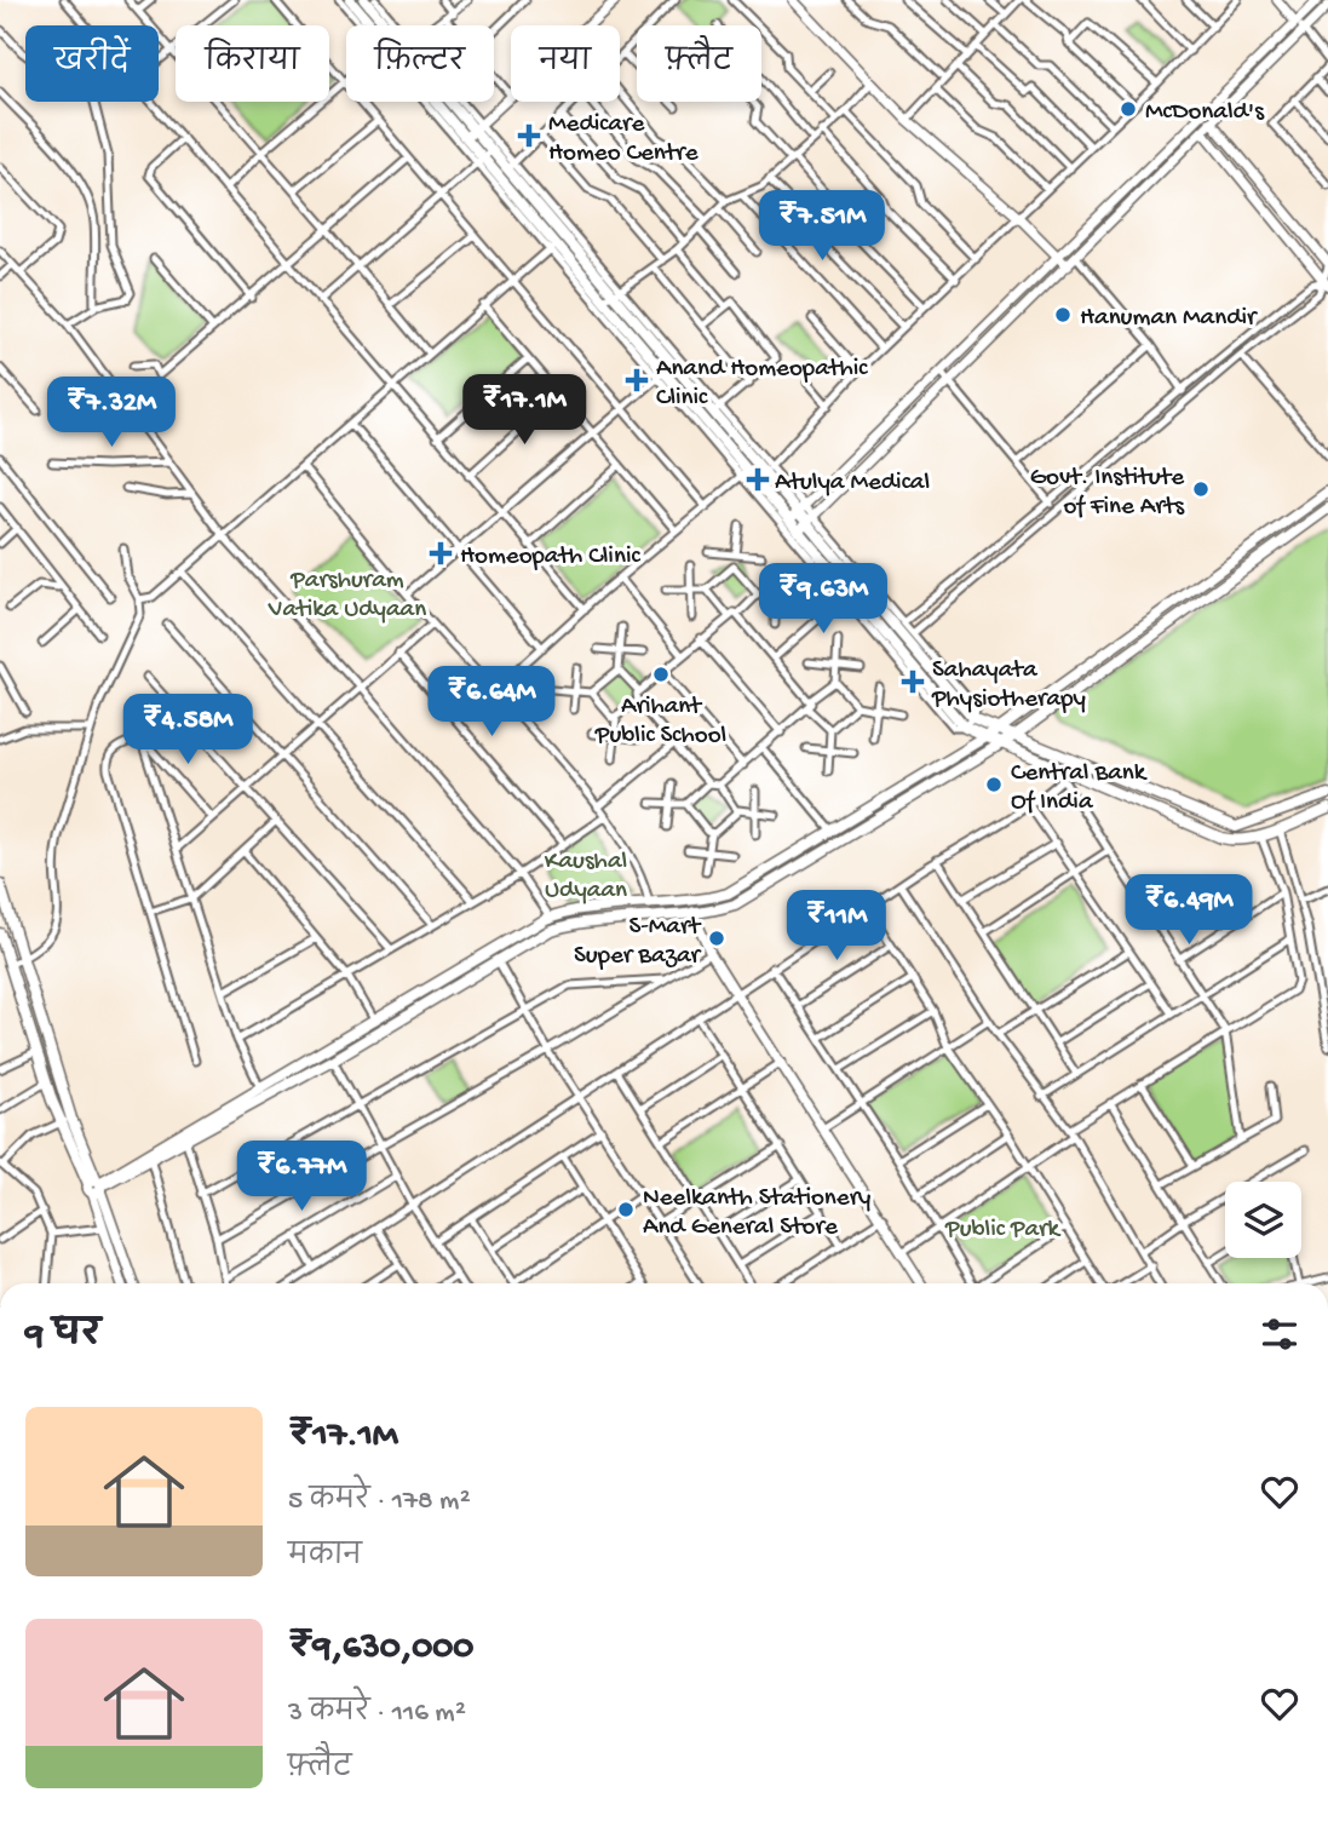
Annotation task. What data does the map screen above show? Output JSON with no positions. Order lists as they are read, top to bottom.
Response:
{
  "parks": ["Parshuram Vatika Udyaan", "Kaushal Udyaan", "Public Park"],
  "places": {
    "other": [
      "McDonald's",
      "Hanuman Mandir",
      "Govt. Institute of Fine Arts",
      "Arihant Public School",
      "Central Bank Of India",
      "S-Mart Super Bazar",
      "Neelkanth Stationery And General Store"
    ],
    "health": [
      "Medicare Homeo Centre",
      "Anand Homeopathic Clinic",
      "Atulya Medical",
      "Homeopath Clinic",
      "Sahayata Physiotherapy"
    ]
  },
  "page": {
    "chip": [
      "खरीदें",
      "किराया",
      "फ़िल्टर",
      "नया",
      "फ़्लैट"
    ],
    "price": [
      "₹7.51M",
      "₹17.1M",
      "₹7.32M",
      "₹9.63M",
      "₹6.64M",
      "₹4.58M",
      "₹6.49M",
      "₹11M",
      "₹6.77M"
    ],
    "heading": "9 घर",
    "list": [
      {
        "name": "₹17.1M",
        "note": "5 कमरे · 178 m² · मकान"
      },
      {
        "name": "₹9,630,000",
        "note": "3 कमरे · 116 m² · फ़्लैट"
      }
    ]
  }
}
